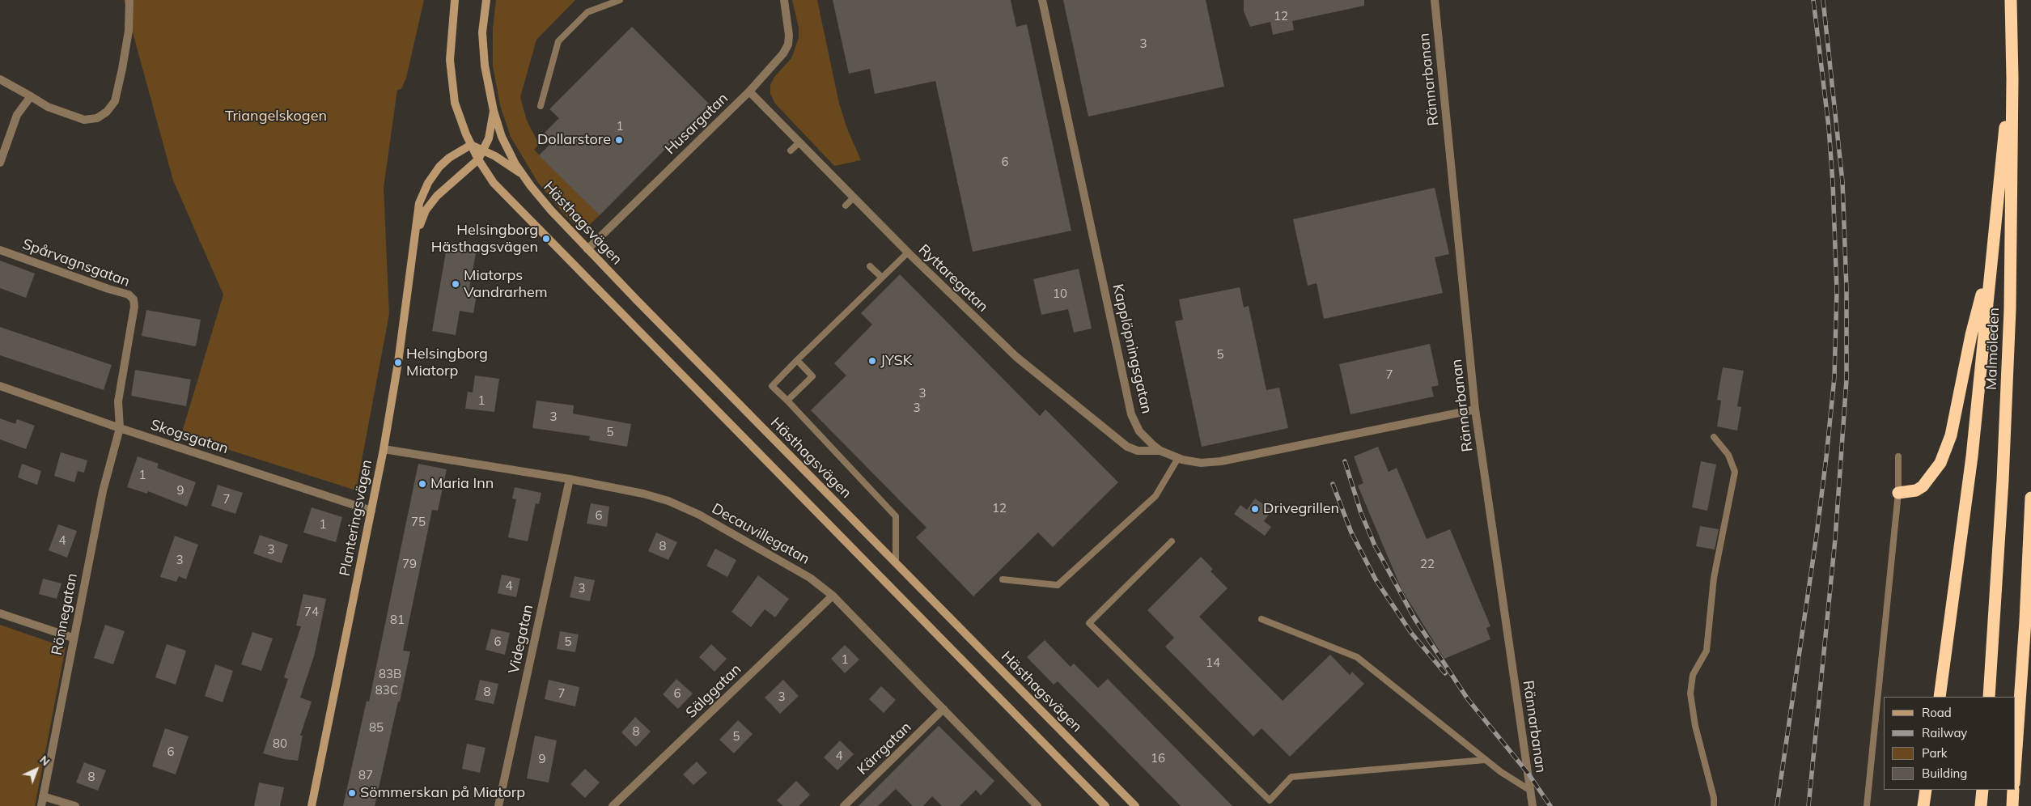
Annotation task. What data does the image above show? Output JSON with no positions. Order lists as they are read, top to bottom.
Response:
{
  "streets": {
    "highway": ["Malmöleden"],
    "main road": ["Hästhagsvägen", "Planteringsvägen"],
    "street": [
      "Rännarbanan",
      "Husargatan",
      "Spårvagnsgatan",
      "Ryttaregatan",
      "Kapplöpningsgatan",
      "Skogsgatan",
      "Decauvillegatan",
      "Rönnegatan",
      "Videgatan",
      "Sälggatan",
      "Kärrgatan"
    ]
  },
  "crossings": [
    ["Rännarbanan", "Kapplöpningsgatan"],
    ["Husargatan", "Hästhagsvägen"],
    ["Husargatan", "Ryttaregatan"],
    ["Hästhagsvägen", "Planteringsvägen"],
    ["Spårvagnsgatan", "Skogsgatan"],
    ["Spårvagnsgatan", "Rönnegatan"],
    ["Ryttaregatan", "Kapplöpningsgatan"],
    ["Skogsgatan", "Planteringsvägen"],
    ["Skogsgatan", "Rönnegatan"],
    ["Planteringsvägen", "Decauvillegatan"],
    ["Decauvillegatan", "Videgatan"],
    ["Decauvillegatan", "Sälggatan"],
    ["Decauvillegatan", "Kärrgatan"]
  ],
  "parks": ["Triangelskogen"],
  "places": [
    "Dollarstore",
    "Helsingborg Hästhagsvägen",
    "Miatorps Vandrarhem",
    "JYSK",
    "Helsingborg Miatorp",
    "Maria Inn",
    "Drivegrillen",
    "Sömmerskan på Miatorp"
  ],
  "house_numbers": [
    "12",
    "3",
    "1",
    "6",
    "10",
    "5",
    "7",
    "3",
    "1",
    "3",
    "3",
    "5",
    "1",
    "9",
    "7",
    "12",
    "6",
    "75",
    "1",
    "4",
    "8",
    "3",
    "3",
    "79",
    "22",
    "4",
    "3",
    "74",
    "81",
    "6",
    "5",
    "1",
    "14",
    "83B",
    "83C",
    "8",
    "7",
    "6",
    "3",
    "85",
    "8",
    "5",
    "80",
    "6",
    "4",
    "16",
    "9",
    "87",
    "8"
  ],
  "legend": [
    "Road",
    "Railway",
    "Park",
    "Building"
  ],
  "north": "top right"
}
